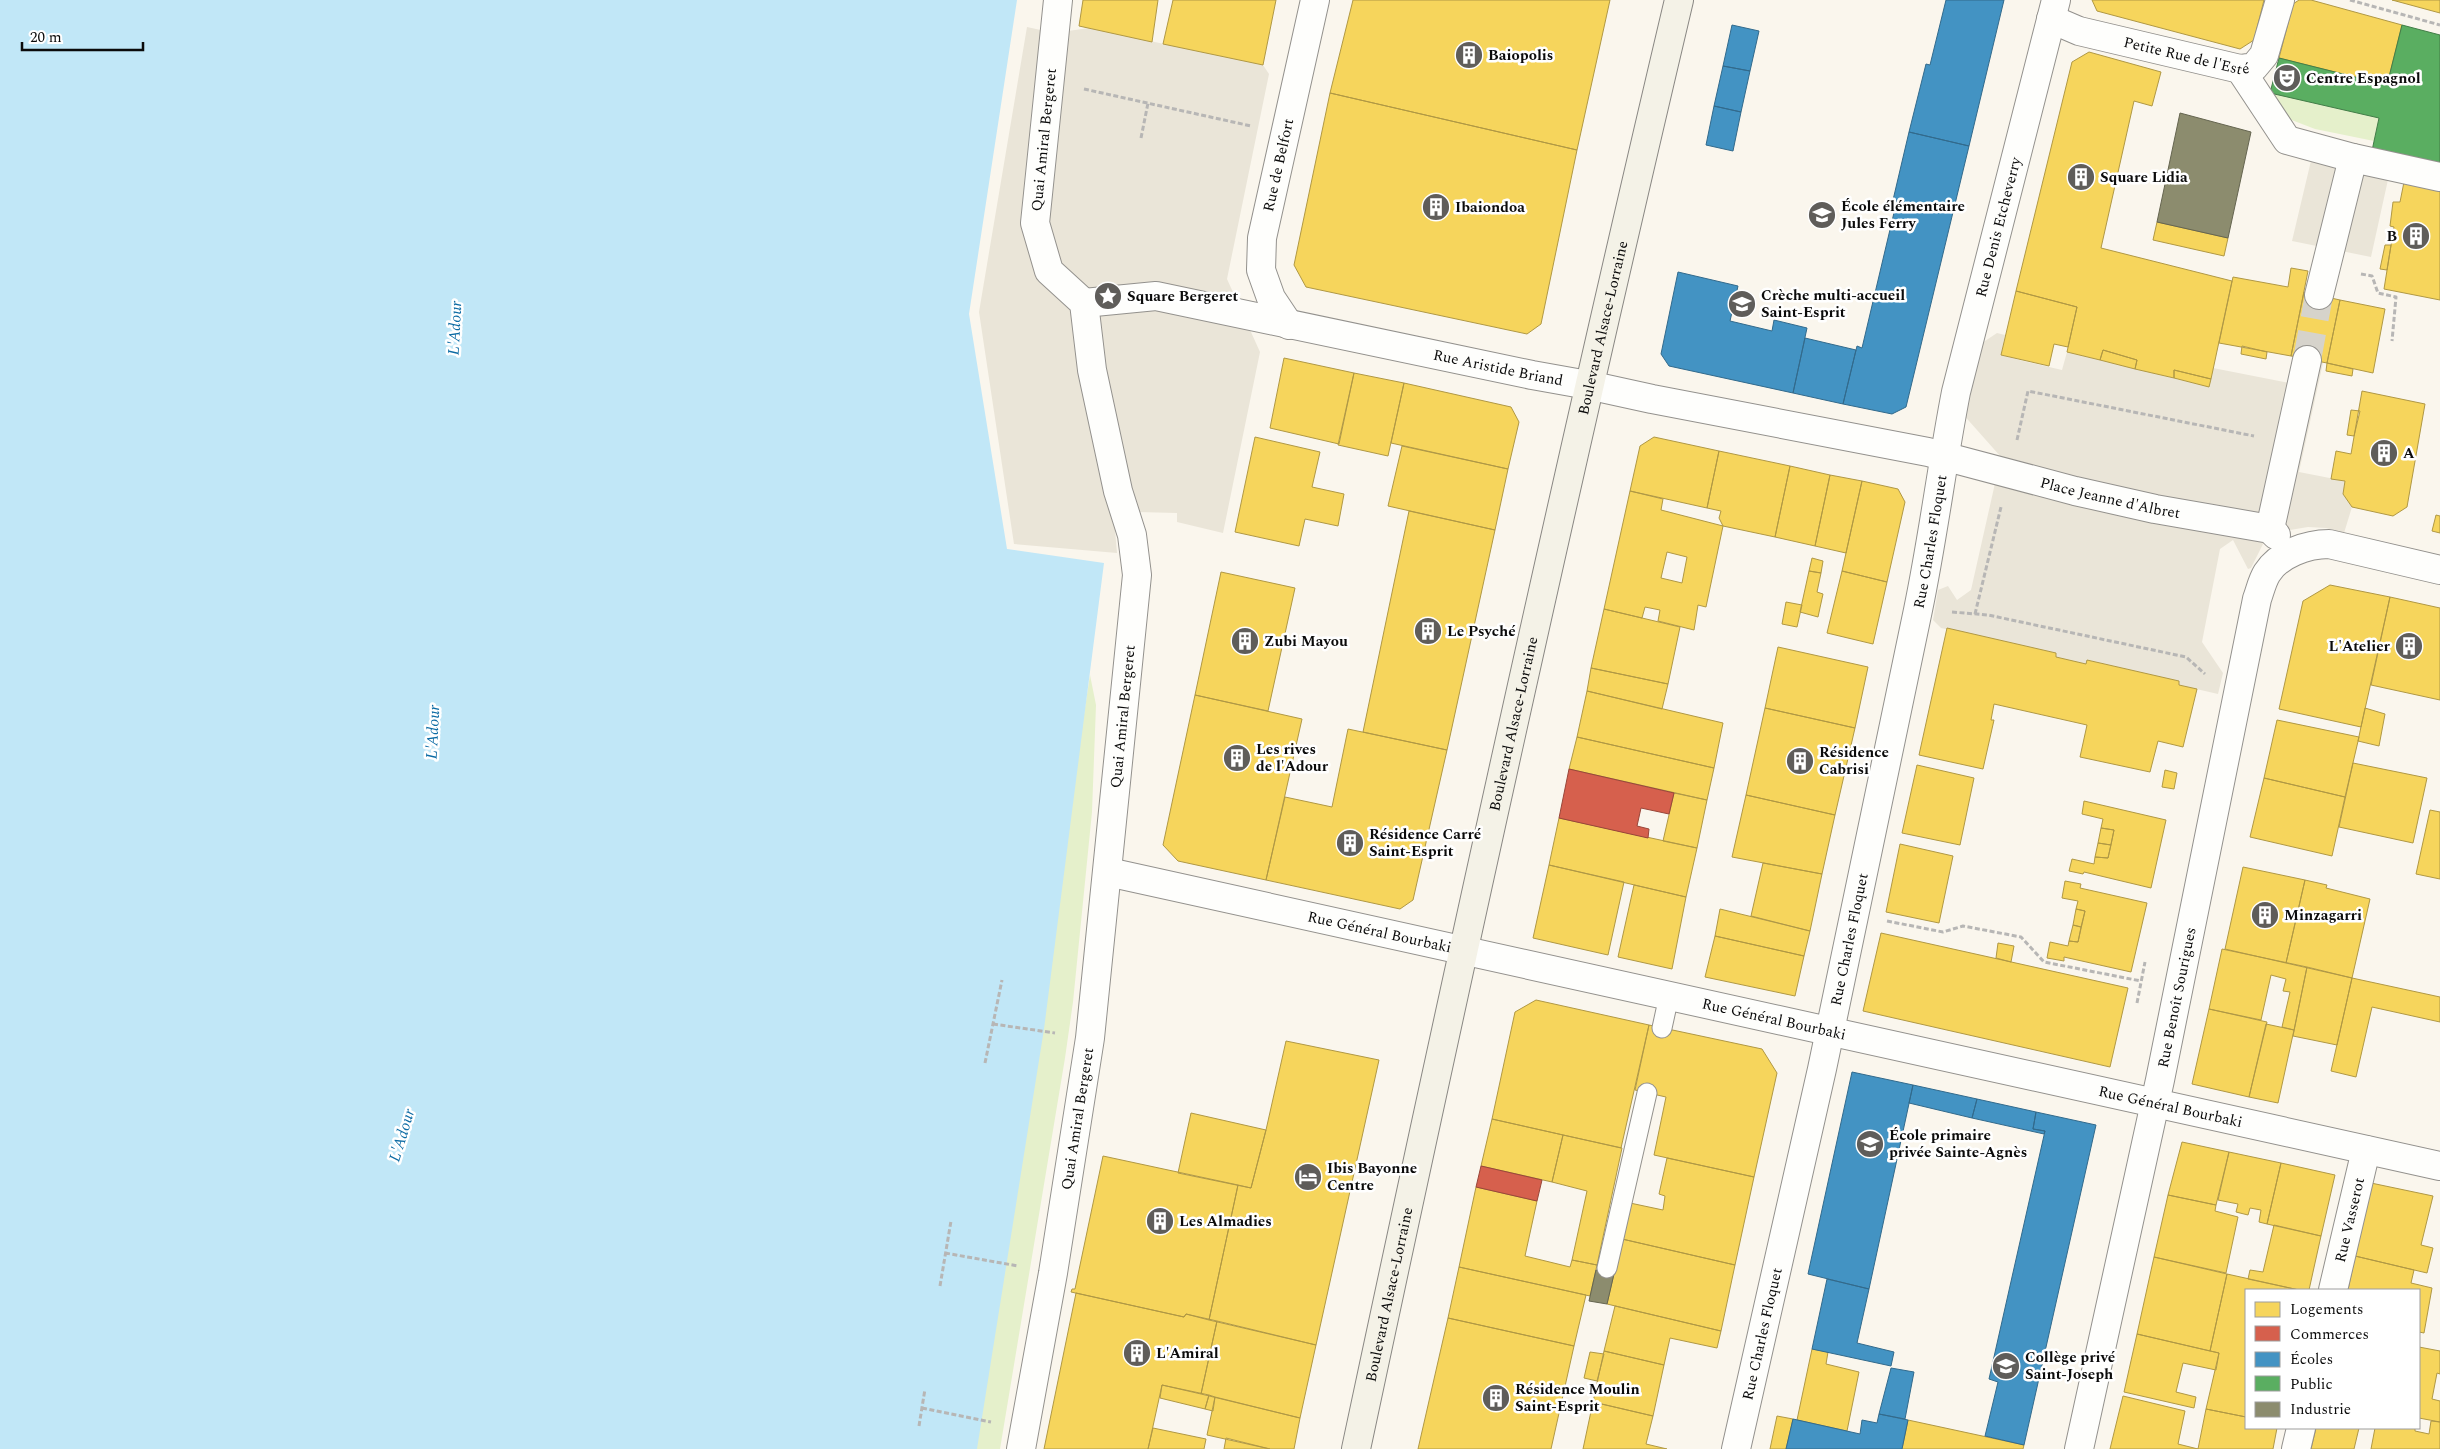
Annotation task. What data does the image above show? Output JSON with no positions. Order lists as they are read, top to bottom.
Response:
{
  "streets": {
    "main road": ["Boulevard Alsace-Lorraine"],
    "street": [
      "Petite Rue de l'Esté",
      "Quai Amiral Bergeret",
      "Rue de Belfort",
      "Rue Denis Etcheverry",
      "Rue Aristide Briand",
      "Place Jeanne d'Albret",
      "Rue Charles Floquet",
      "Rue Général Bourbaki",
      "Rue Benoît Sourigues",
      "Rue Vasserot"
    ]
  },
  "crossings": [
    ["Petite Rue de l'Esté", "Rue Denis Etcheverry"],
    ["Quai Amiral Bergeret", "Rue Aristide Briand"],
    ["Quai Amiral Bergeret", "Rue Général Bourbaki"],
    ["Rue de Belfort", "Rue Aristide Briand"],
    ["Rue Denis Etcheverry", "Rue Aristide Briand"],
    ["Rue Denis Etcheverry", "Place Jeanne d'Albret"],
    ["Rue Denis Etcheverry", "Rue Charles Floquet"],
    ["Boulevard Alsace-Lorraine", "Rue Aristide Briand"],
    ["Boulevard Alsace-Lorraine", "Rue Général Bourbaki"],
    ["Rue Aristide Briand", "Place Jeanne d'Albret"],
    ["Rue Aristide Briand", "Rue Charles Floquet"],
    ["Place Jeanne d'Albret", "Rue Charles Floquet"],
    ["Place Jeanne d'Albret", "Rue Benoît Sourigues"],
    ["Rue Charles Floquet", "Rue Général Bourbaki"],
    ["Rue Général Bourbaki", "Rue Benoît Sourigues"],
    ["Rue Général Bourbaki", "Rue Vasserot"]
  ],
  "water": ["L'Adour"],
  "places": {
    "building": [
      "Baiopolis",
      "Square Lidia",
      "Ibaiondoa",
      "B",
      "A",
      "Le Psyché",
      "Zubi Mayou",
      "L'Atelier",
      "Les rives de l'Adour",
      "Résidence Cabrisi",
      "Résidence Carré Saint-Esprit",
      "Minzagarri",
      "Les Almadies",
      "L'Amiral",
      "Résidence Moulin Saint-Esprit"
    ],
    "theatre": ["Centre Espagnol"],
    "school or university": [
      "École élémentaire Jules Ferry",
      "Crèche multi-accueil Saint-Esprit",
      "École primaire privée Sainte-Agnès",
      "Collège privé Saint-Joseph"
    ],
    "place": ["Square Bergeret"],
    "hotel": ["Ibis Bayonne Centre"]
  },
  "legend": [
    "Logements",
    "Commerces",
    "Écoles",
    "Public",
    "Industrie"
  ],
  "scale_bar": "20 m"
}
